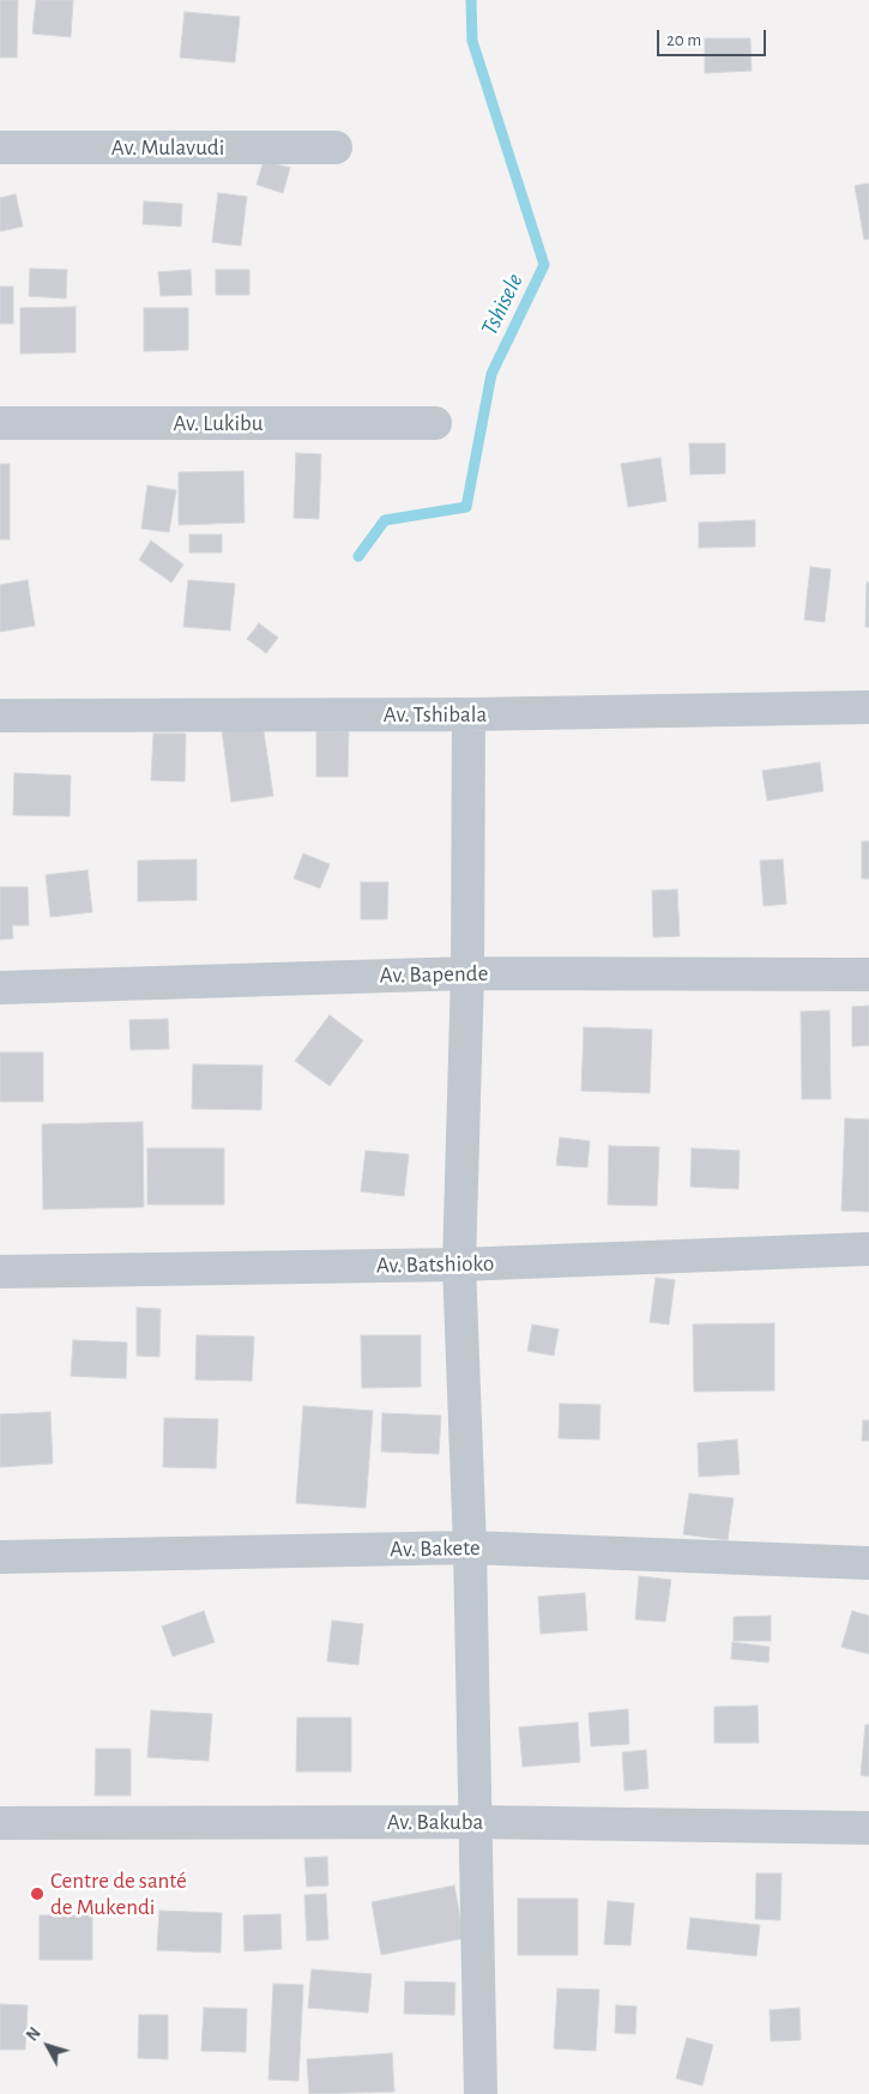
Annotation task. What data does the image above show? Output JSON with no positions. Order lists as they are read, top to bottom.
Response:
{
  "streets": {
    "street": [
      "Av. Mulavudi",
      "Av. Lukibu",
      "Av. Tshibala",
      "Av. Bapende",
      "Av. Batshioko",
      "Av. Bakete",
      "Av. Bakuba"
    ]
  },
  "water": ["Tshisele"],
  "places": ["Centre de santé de Mukendi"],
  "scale_bar": "20 m",
  "north": "top left"
}
